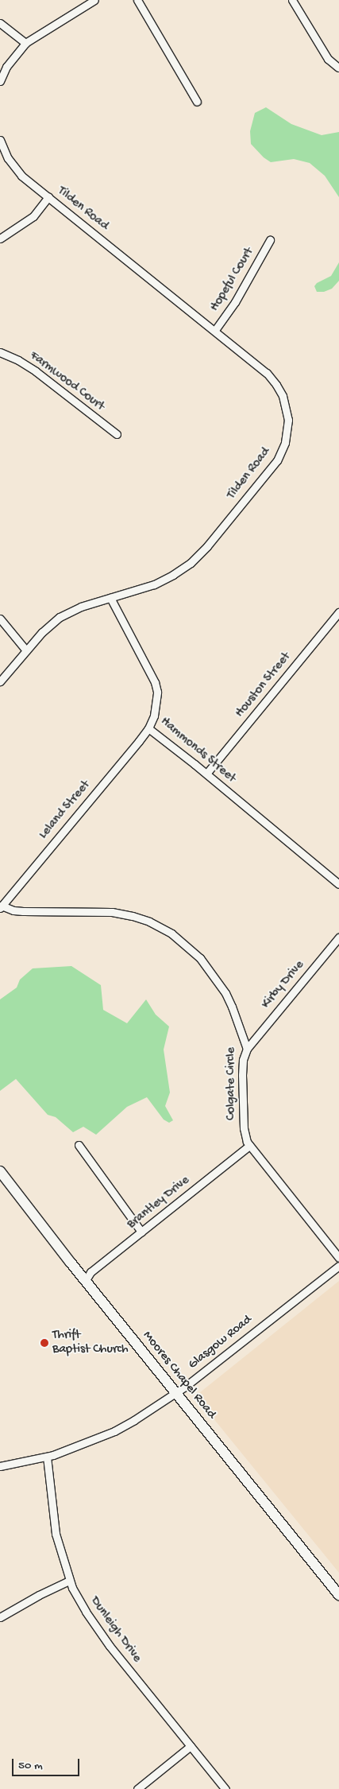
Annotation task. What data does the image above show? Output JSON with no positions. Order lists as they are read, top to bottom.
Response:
{
  "streets": {
    "main road": ["Moores Chapel Road"],
    "street": [
      "Tilden Road",
      "Hopeful Court",
      "Farmwood Court",
      "Houston Street",
      "Hammonds Street",
      "Leland Street",
      "Kirby Drive",
      "Colgate Circle",
      "Brantley Drive",
      "Glasgow Road",
      "Dunleigh Drive"
    ]
  },
  "crossings": [
    ["Tilden Road", "Hopeful Court"],
    ["Tilden Road", "Hammonds Street"],
    ["Houston Street", "Hammonds Street"],
    ["Hammonds Street", "Leland Street"],
    ["Leland Street", "Colgate Circle"],
    ["Kirby Drive", "Colgate Circle"],
    ["Colgate Circle", "Brantley Drive"],
    ["Brantley Drive", "Moores Chapel Road"],
    ["Glasgow Road", "Moores Chapel Road"],
    ["Glasgow Road", "Dunleigh Drive"]
  ],
  "places": ["Thrift Baptist Church"],
  "scale_bar": "50 m"
}
